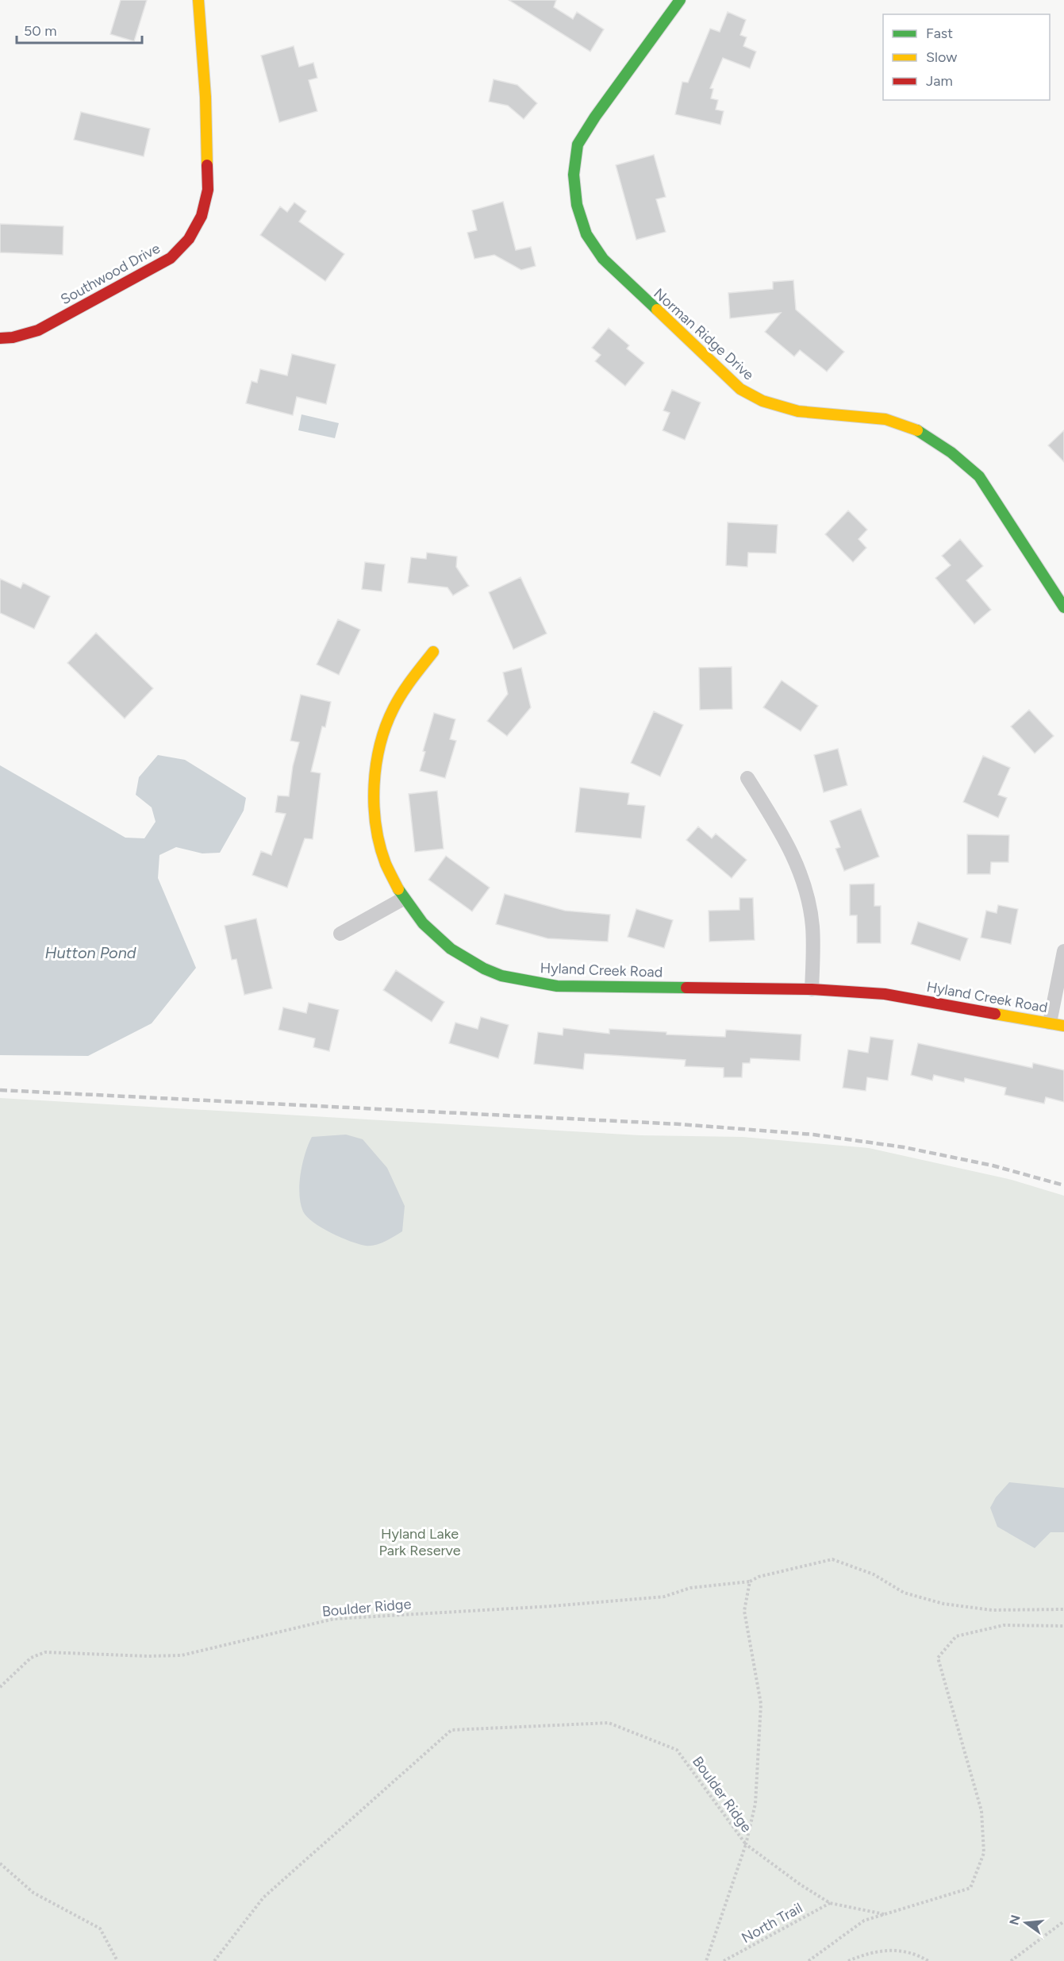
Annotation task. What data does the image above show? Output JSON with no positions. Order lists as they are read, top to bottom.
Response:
{
  "streets": {
    "street": ["Southwood Drive", "Norman Ridge Drive", "Hyland Creek Road"],
    "path": ["Boulder Ridge", "North Trail"]
  },
  "crossings": [
    ["Boulder Ridge", "North Trail"]
  ],
  "water": ["Hutton Pond"],
  "parks": ["Hyland Lake Park Reserve"],
  "legend": ["Fast", "Slow", "Jam"],
  "scale_bar": "50 m",
  "north": "left"
}
